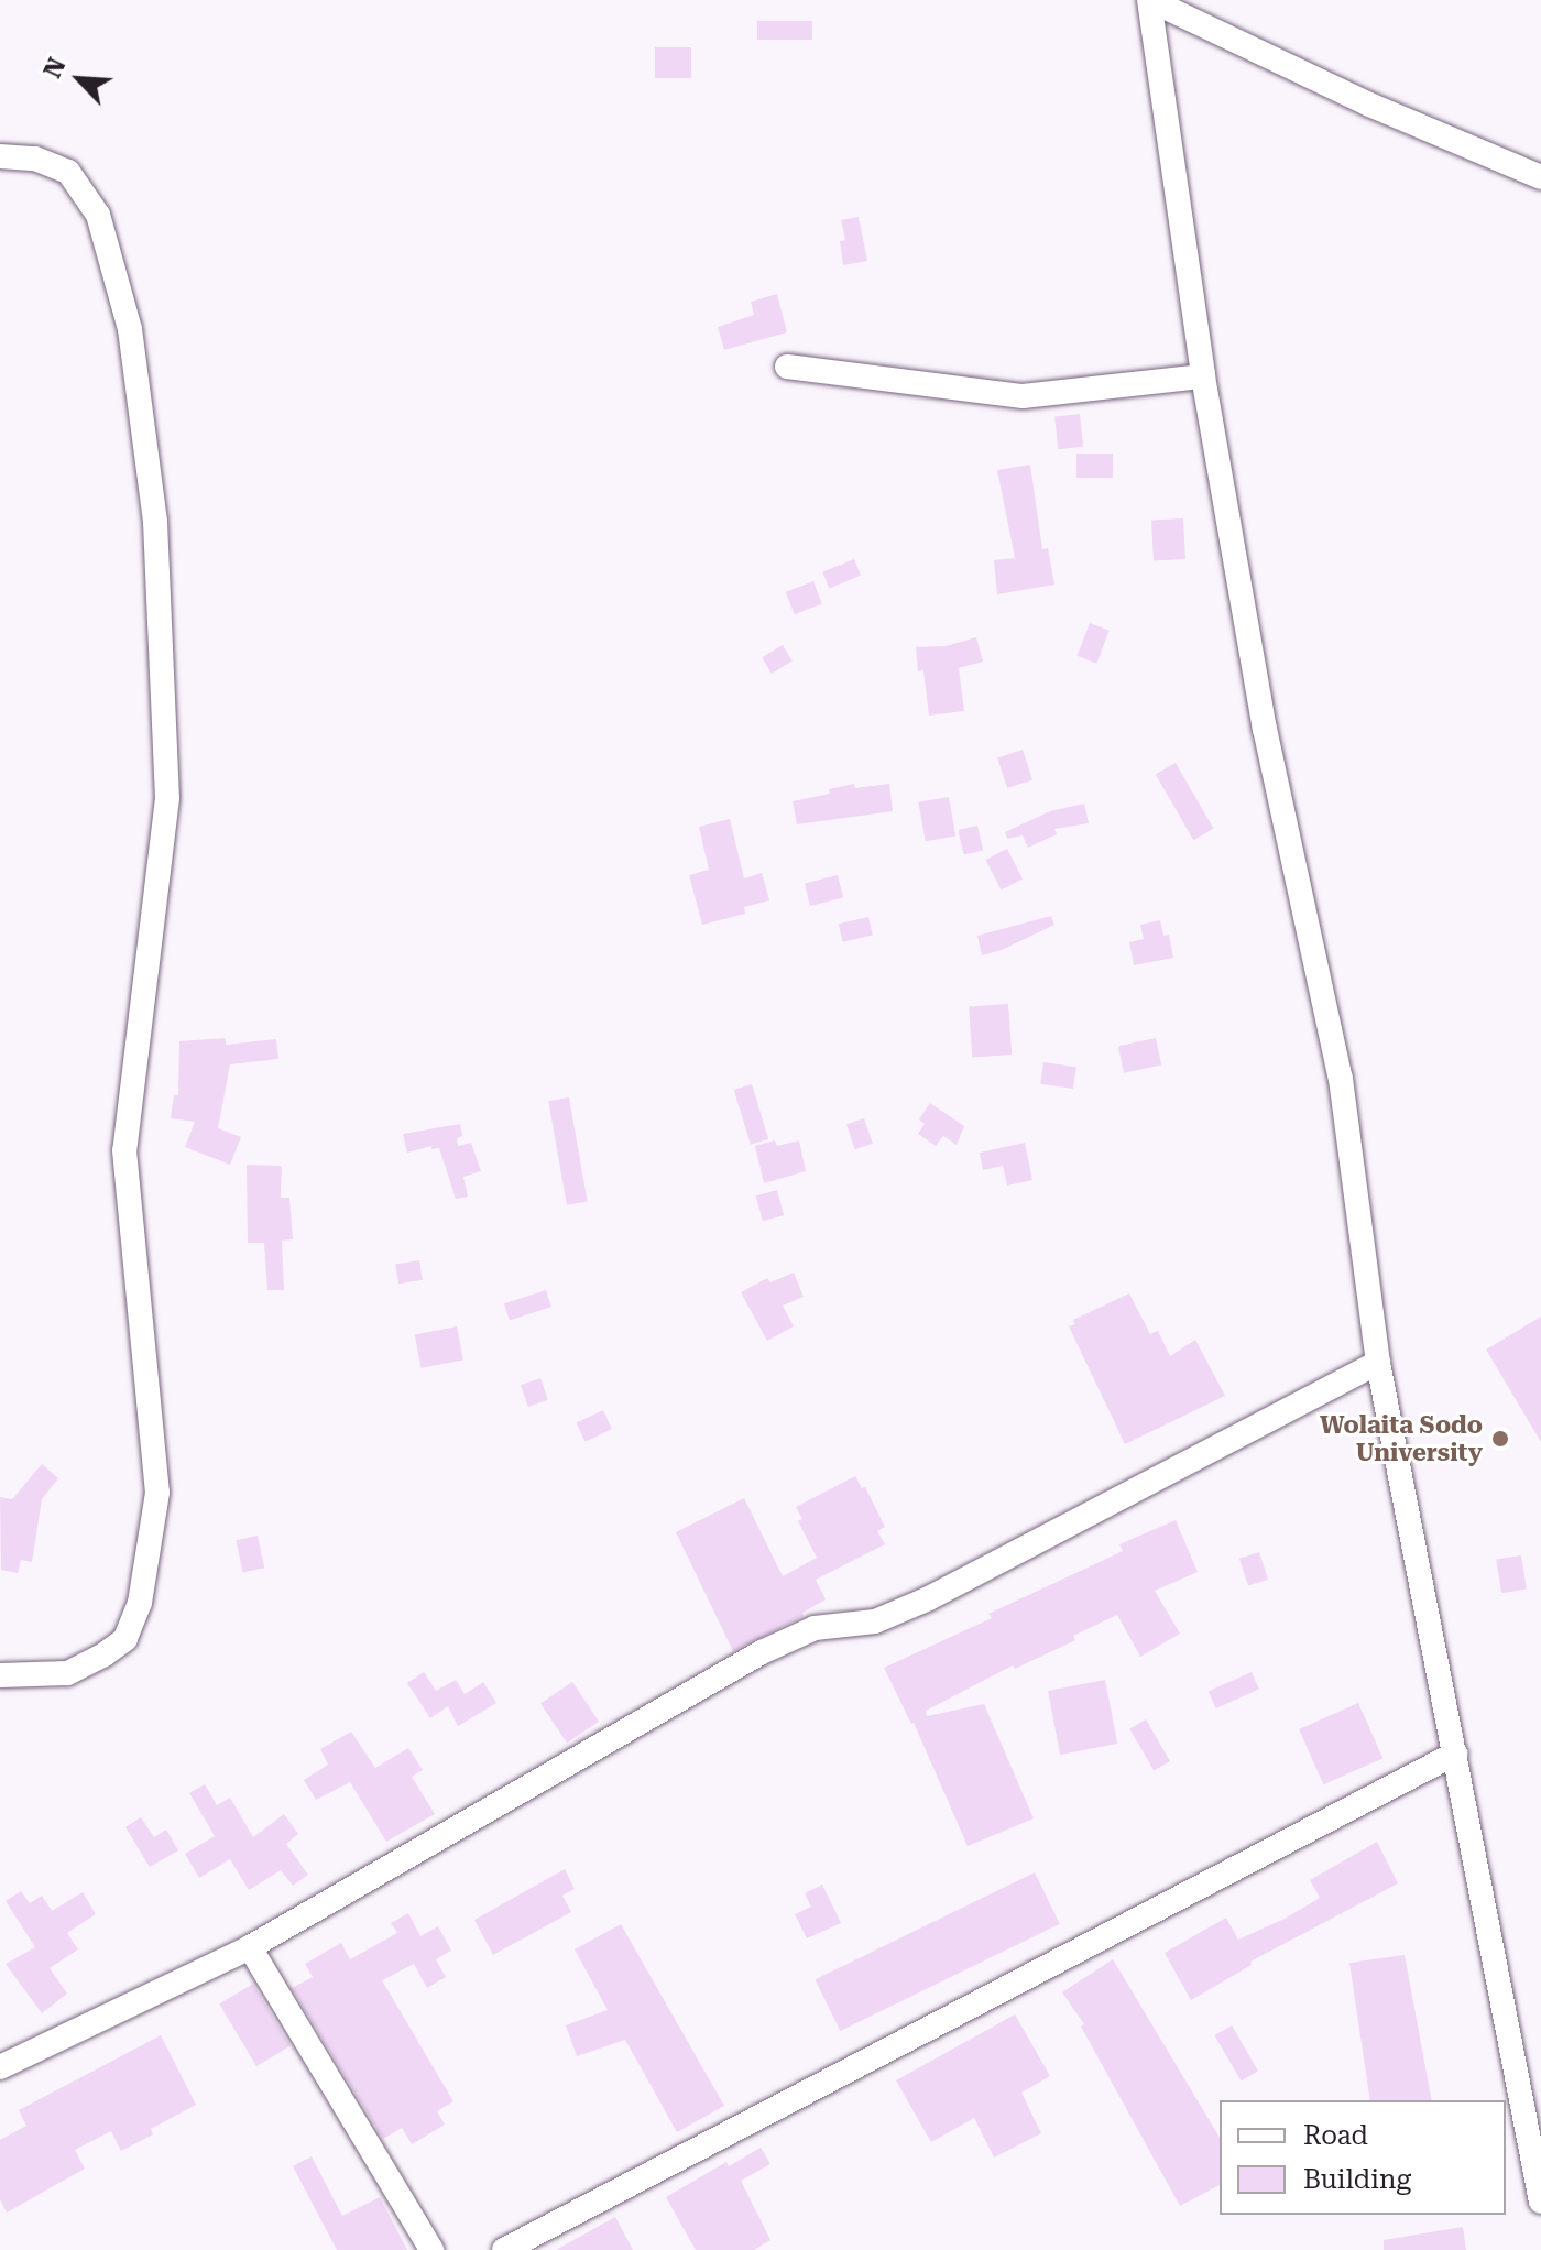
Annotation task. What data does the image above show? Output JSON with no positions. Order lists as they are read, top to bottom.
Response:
{
  "places": ["Wolaita Sodo University"],
  "legend": ["Road", "Building"],
  "north": "top left"
}
